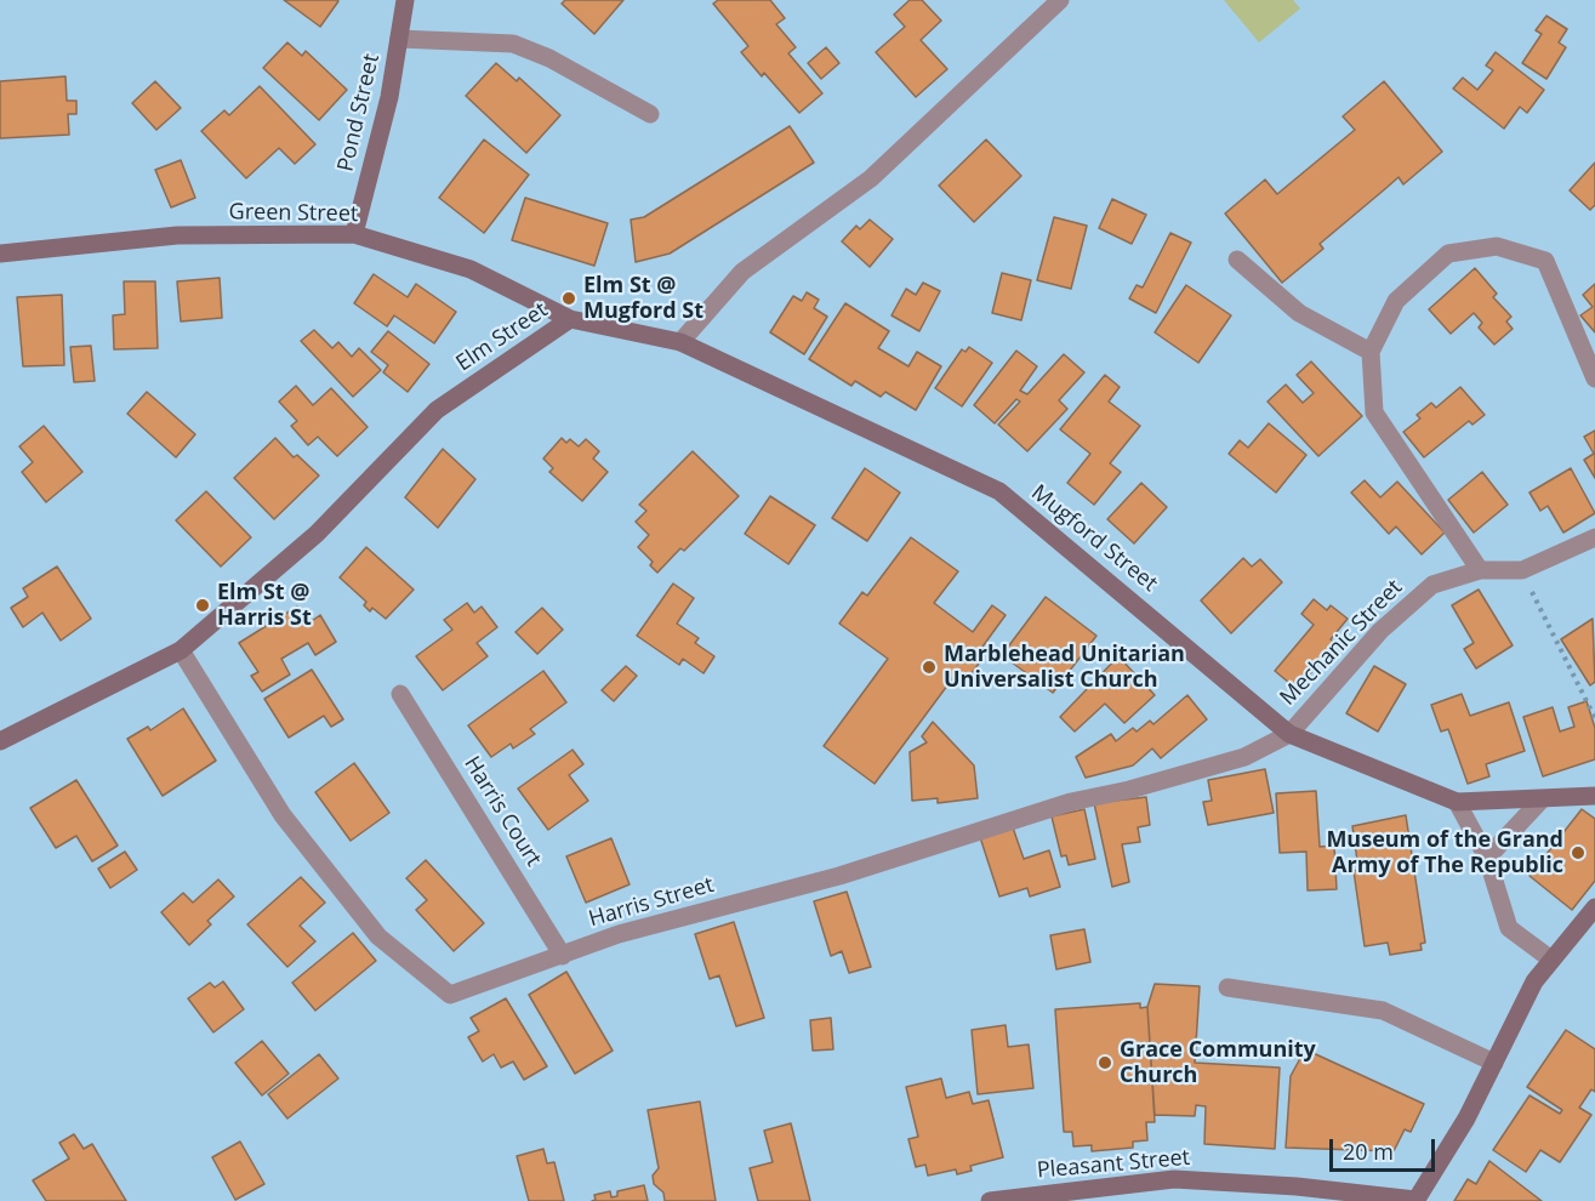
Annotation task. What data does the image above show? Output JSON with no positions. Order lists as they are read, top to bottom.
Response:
{
  "streets": {
    "main road": [
      "Pond Street",
      "Green Street",
      "Elm Street",
      "Mugford Street",
      "Pleasant Street"
    ],
    "street": ["Mechanic Street", "Harris Court", "Harris Street"]
  },
  "crossings": [
    ["Pond Street", "Green Street"],
    ["Green Street", "Elm Street"],
    ["Elm Street", "Mugford Street"],
    ["Elm Street", "Harris Street"],
    ["Mugford Street", "Mechanic Street"],
    ["Mugford Street", "Harris Street"],
    ["Mechanic Street", "Harris Street"],
    ["Harris Court", "Harris Street"]
  ],
  "places": [
    "Elm St @ Mugford St",
    "Elm St @ Harris St",
    "Marblehead Unitarian Universalist Church",
    "Museum of the Grand Army of The Republic",
    "Grace Community Church"
  ],
  "scale_bar": "20 m"
}
